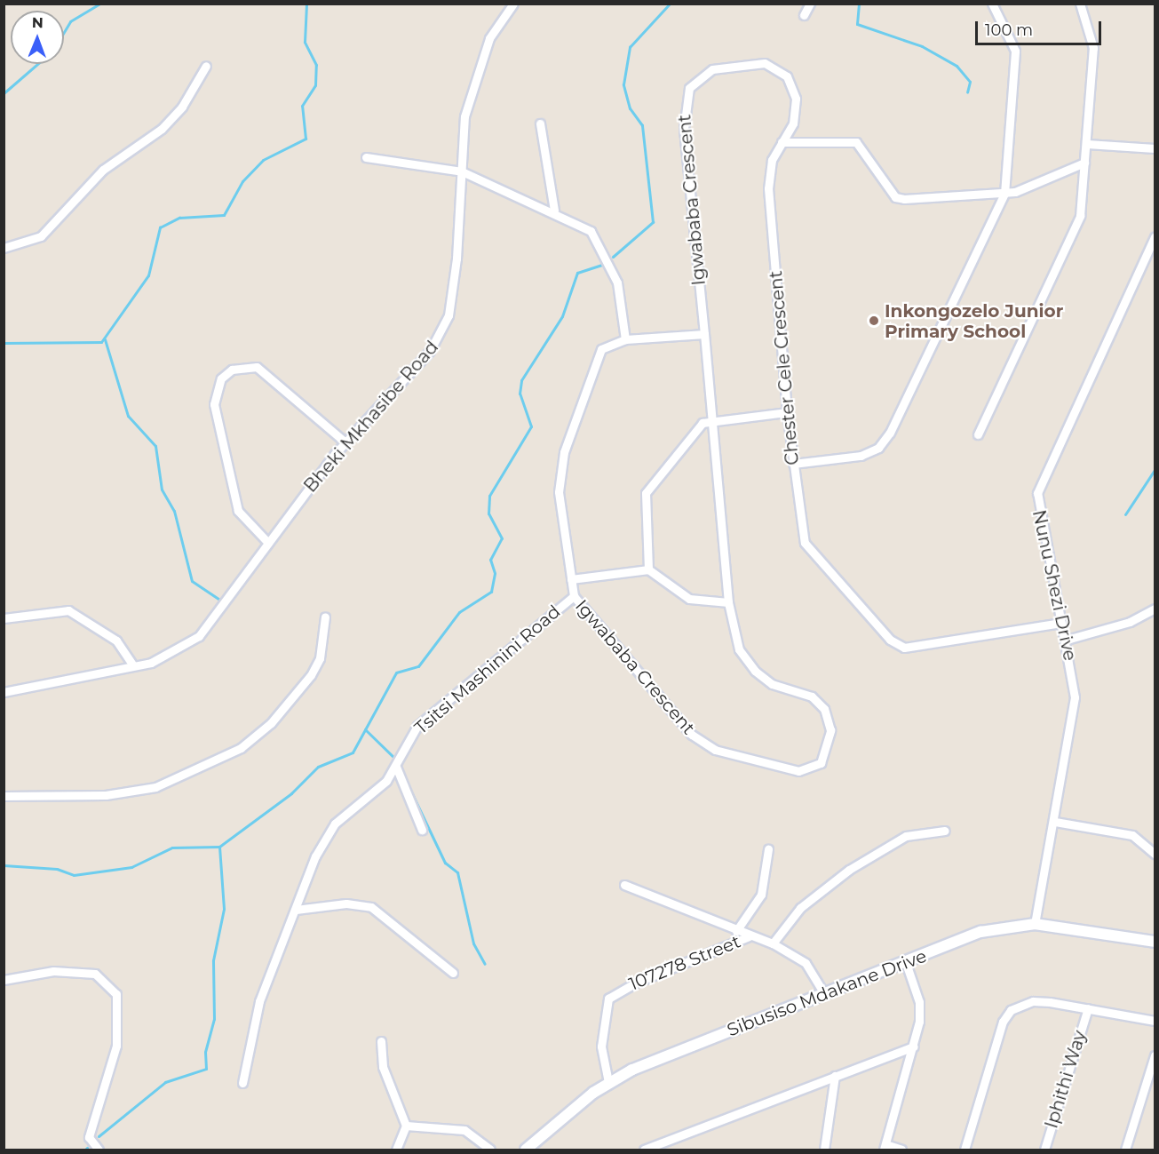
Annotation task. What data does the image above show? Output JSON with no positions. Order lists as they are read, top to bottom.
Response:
{
  "streets": {
    "street": [
      "Igwababa Crescent",
      "Chester Cele Crescent",
      "Bheki Mkhasibe Road",
      "Nunu Shezi Drive",
      "Tsitsi Mashinini Road",
      "107278 Street",
      "Sibusiso Mdakane Drive",
      "Iphithi Way"
    ]
  },
  "crossings": [
    ["Igwababa Crescent", "Chester Cele Crescent"],
    ["Igwababa Crescent", "Tsitsi Mashinini Road"],
    ["Chester Cele Crescent", "Nunu Shezi Drive"],
    ["Nunu Shezi Drive", "Sibusiso Mdakane Drive"],
    ["107278 Street", "Sibusiso Mdakane Drive"]
  ],
  "places": ["Inkongozelo Junior Primary School"],
  "scale_bar": "100 m",
  "north": "top"
}
